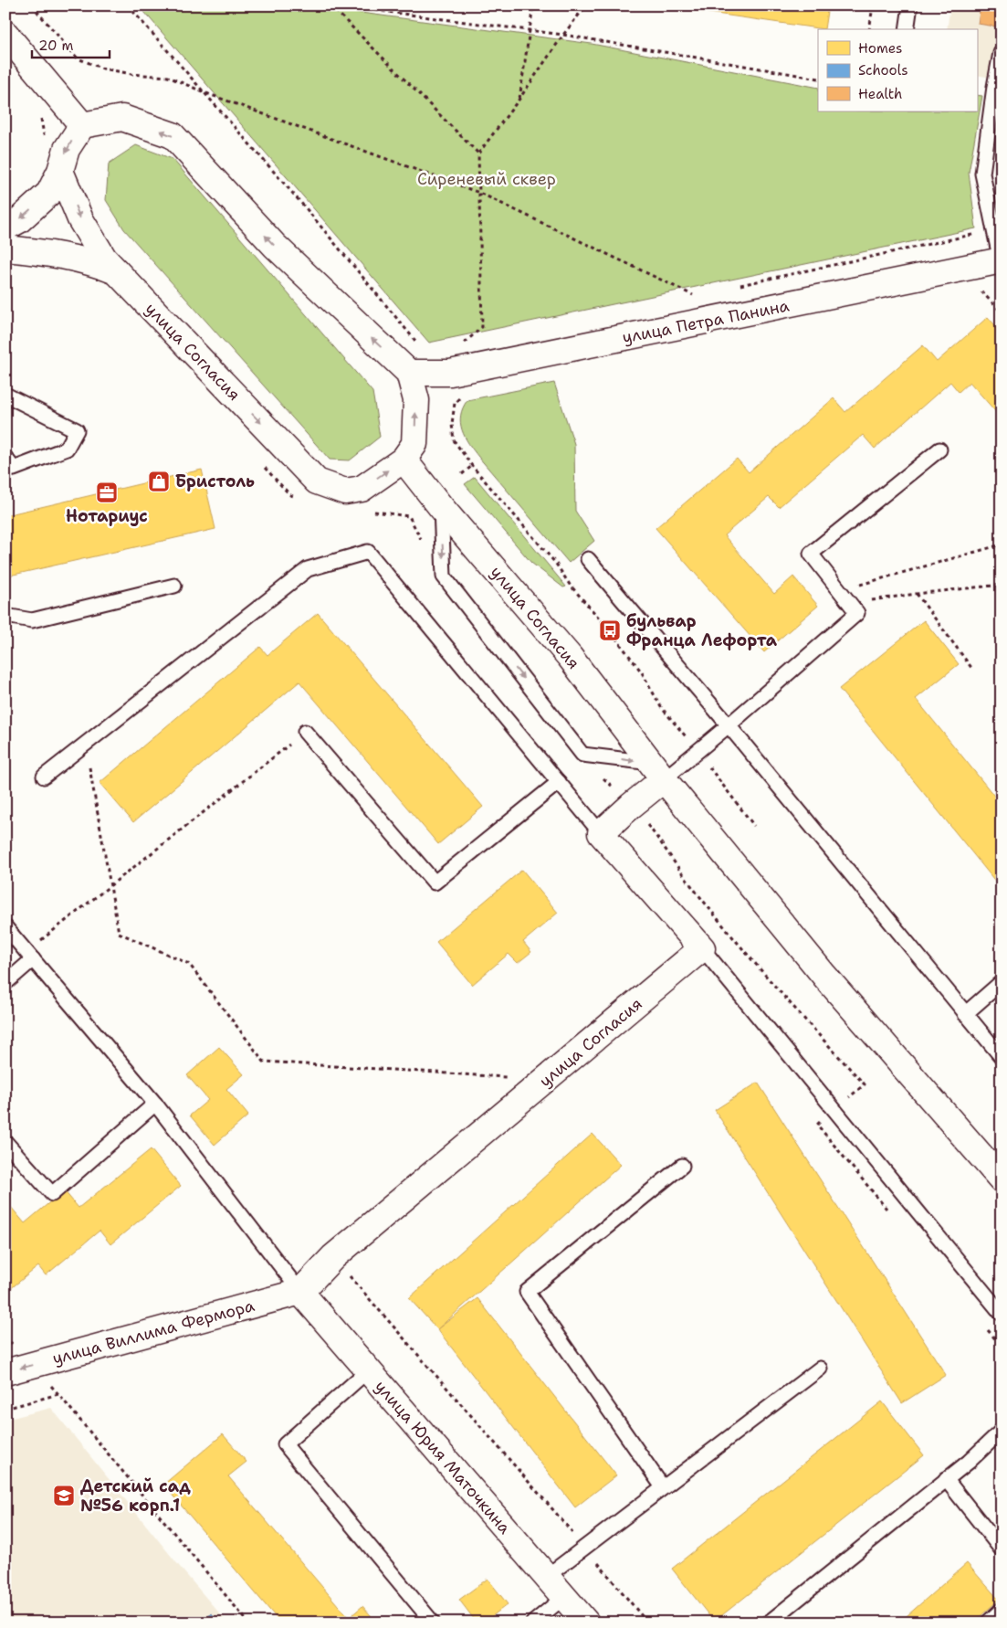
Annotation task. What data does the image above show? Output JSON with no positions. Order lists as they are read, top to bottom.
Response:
{
  "streets": {
    "main road": [
      "улица Петра Панина",
      "улица Согласия",
      "улица Виллима Фермора",
      "улица Юрия Маточкина"
    ]
  },
  "crossings": [
    ["улица Петра Панина", "улица Согласия"],
    ["улица Согласия", "улица Виллима Фермора"],
    ["улица Согласия", "улица Юрия Маточкина"],
    ["улица Виллима Фермора", "улица Юрия Маточкина"]
  ],
  "one_way": ["улица Виллима Фермора"],
  "parks": ["Сиреневый сквер"],
  "places": {
    "shop": ["Бристоль"],
    "office": ["Нотариус"],
    "bus stop": ["бульвар Франца Лефорта"],
    "school or university": ["Детский сад №56 корп.1"]
  },
  "legend": ["Homes", "Schools", "Health"],
  "scale_bar": "20 m"
}
